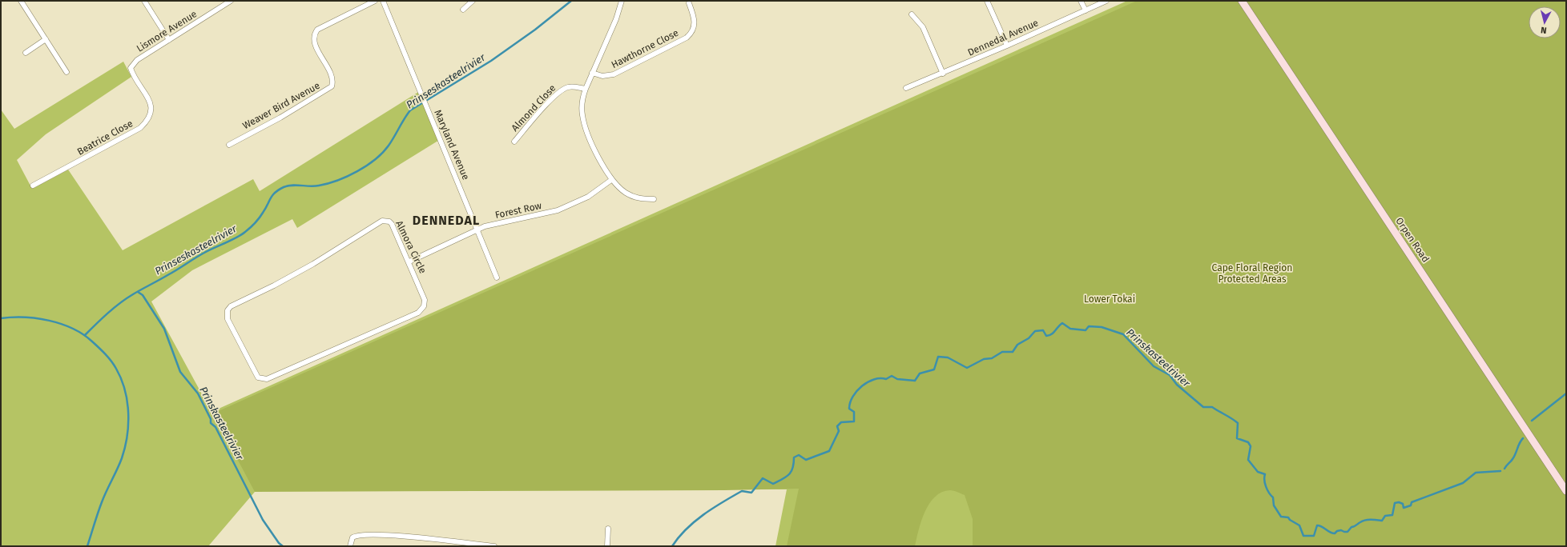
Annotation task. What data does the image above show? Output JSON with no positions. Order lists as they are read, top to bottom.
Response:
{
  "streets": {
    "main road": ["Orpen Road"],
    "street": [
      "Lismore Avenue",
      "Dennedal Avenue",
      "Hawthorne Close",
      "Weaver Bird Avenue",
      "Almond Close",
      "Beatrice Close",
      "Maryland Avenue",
      "Forest Row",
      "Almora Circle"
    ]
  },
  "crossings": [
    ["Lismore Avenue", "Beatrice Close"],
    ["Maryland Avenue", "Forest Row"],
    ["Forest Row", "Almora Circle"]
  ],
  "districts": ["DENNEDAL"],
  "water": ["Prinseskasteelrivier", "Prinskasteelrivier"],
  "parks": ["Cape Floral Region Protected Areas", "Lower Tokai"],
  "north": "bottom"
}
